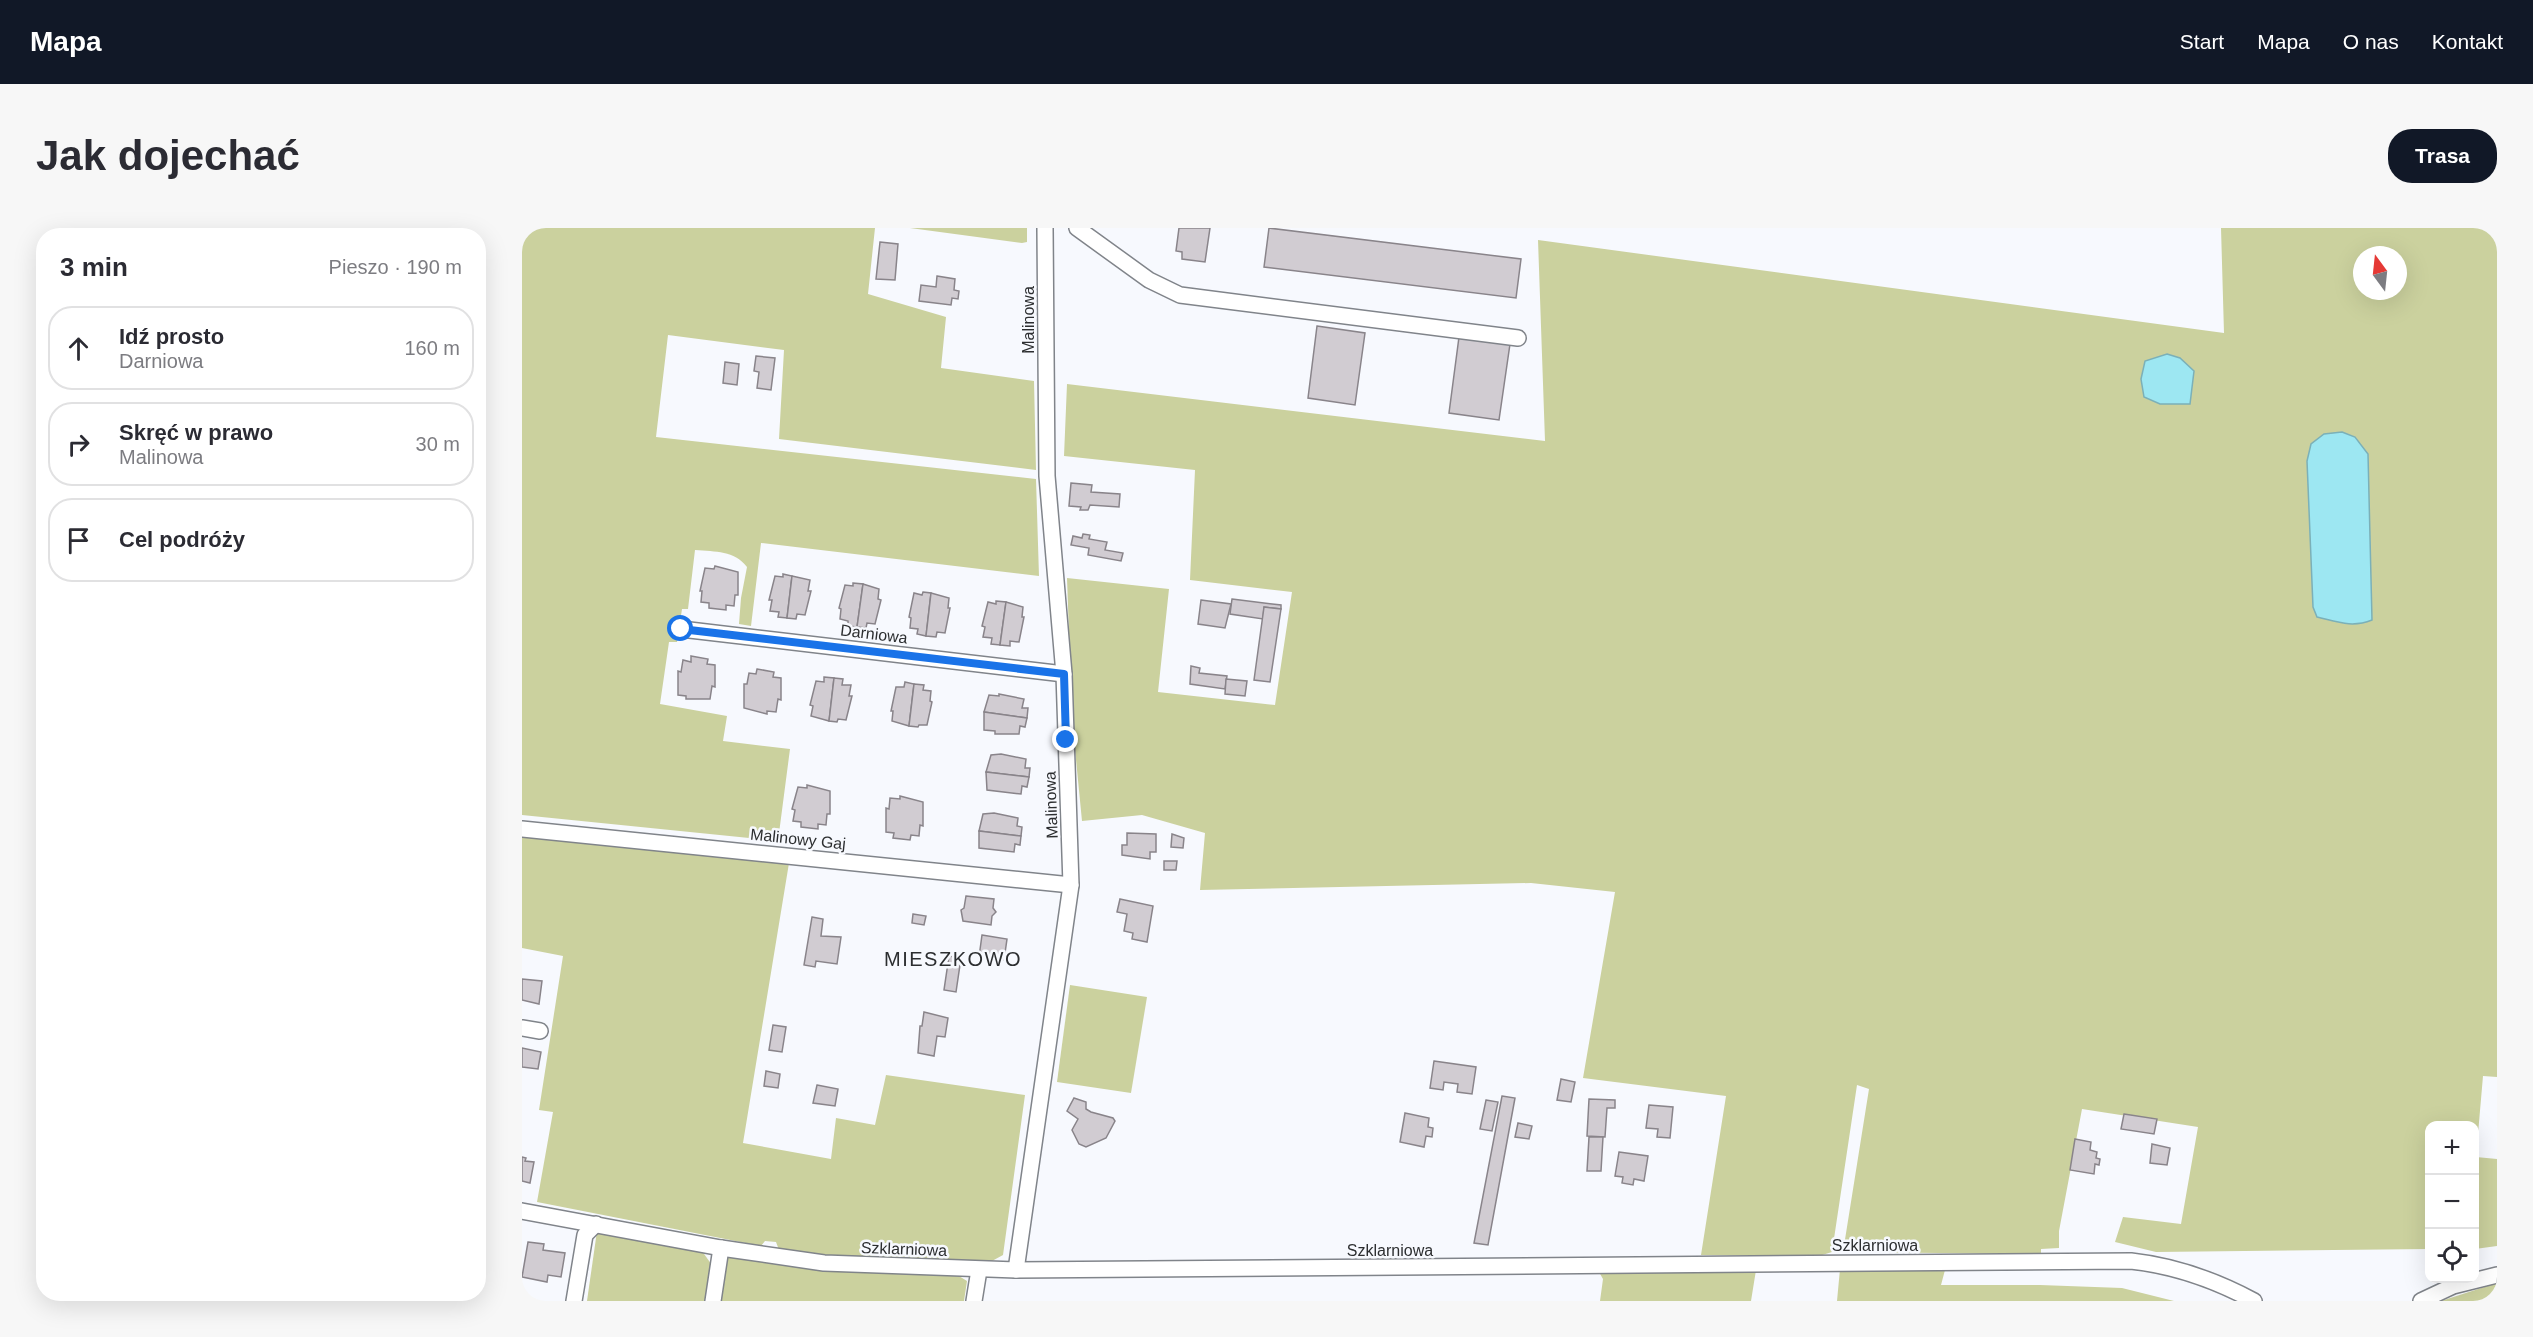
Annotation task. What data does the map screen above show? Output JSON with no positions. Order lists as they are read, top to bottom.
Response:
{
  "streets": {
    "street": [
      "Malinowa",
      "Darniowa",
      "Malinowy Gaj",
      "Szklarniowa"
    ]
  },
  "crossings": [
    ["Malinowa", "Darniowa"],
    ["Malinowa", "Malinowy Gaj"],
    ["Malinowa", "Szklarniowa"]
  ],
  "districts": ["MIESZKOWO"],
  "north": "top",
  "page": {
    "header": "Mapa",
    "nav": [
      "Start",
      "Mapa",
      "O nas",
      "Kontakt"
    ],
    "buttons": "Trasa",
    "title": "Jak dojechać",
    "heading": ["3 min", "Pieszo · 190 m"],
    "list": [
      ["Idź prosto", "Darniowa", "160 m"],
      ["Skręć w prawo", "Malinowa", "30 m"],
      "Cel podróży"
    ],
    "map_buttons": ["+", "−"]
  }
}
